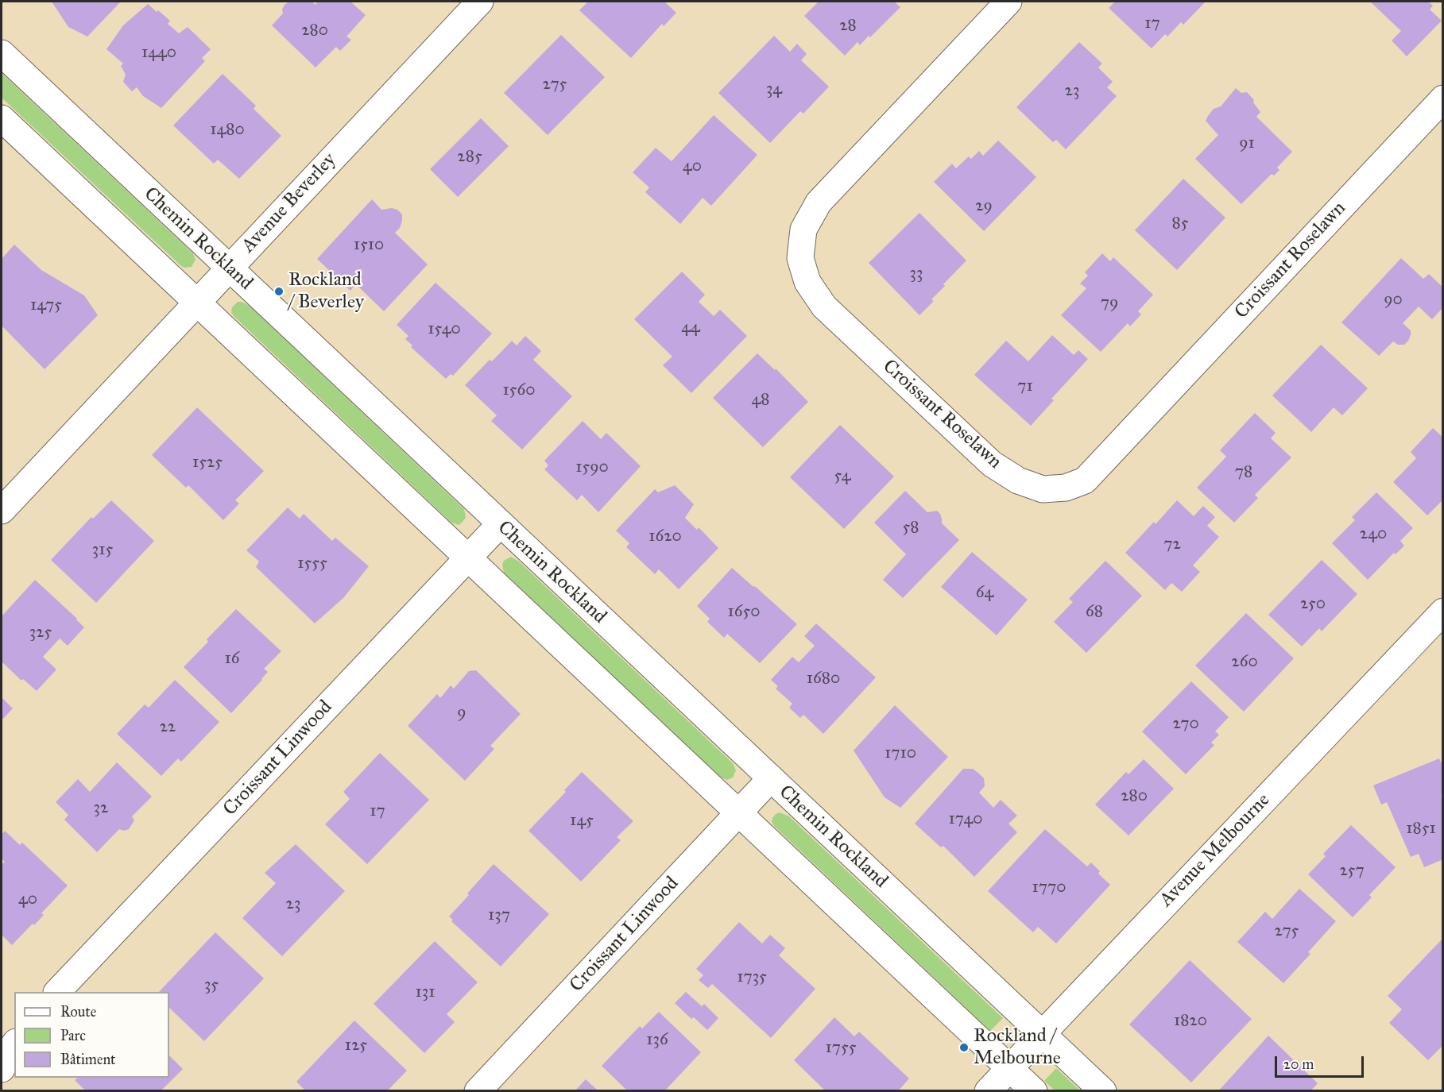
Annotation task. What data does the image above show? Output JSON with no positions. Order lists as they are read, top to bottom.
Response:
{
  "streets": {
    "street": [
      "Avenue Beverley",
      "Chemin Rockland",
      "Croissant Roselawn",
      "Croissant Linwood",
      "Avenue Melbourne"
    ]
  },
  "crossings": [
    ["Avenue Beverley", "Chemin Rockland"],
    ["Chemin Rockland", "Croissant Linwood"],
    ["Chemin Rockland", "Avenue Melbourne"]
  ],
  "places": ["Rockland / Beverley", "Rockland / Melbourne"],
  "house_numbers": [
    "17",
    "28",
    "280",
    "1440",
    "275",
    "34",
    "23",
    "1480",
    "91",
    "285",
    "40",
    "29",
    "85",
    "1510",
    "33",
    "90",
    "79",
    "1475",
    "44",
    "1540",
    "71",
    "1560",
    "48",
    "1525",
    "1590",
    "78",
    "54",
    "58",
    "240",
    "1620",
    "72",
    "315",
    "1555",
    "64",
    "250",
    "1650",
    "68",
    "325",
    "16",
    "260",
    "1680",
    "9",
    "270",
    "22",
    "1710",
    "280",
    "32",
    "17",
    "1740",
    "145",
    "1851",
    "257",
    "1770",
    "40",
    "23",
    "137",
    "275",
    "1735",
    "35",
    "131",
    "1820",
    "136",
    "125",
    "1755"
  ],
  "legend": ["Route", "Parc", "Bâtiment"],
  "scale_bar": "20 m"
}
